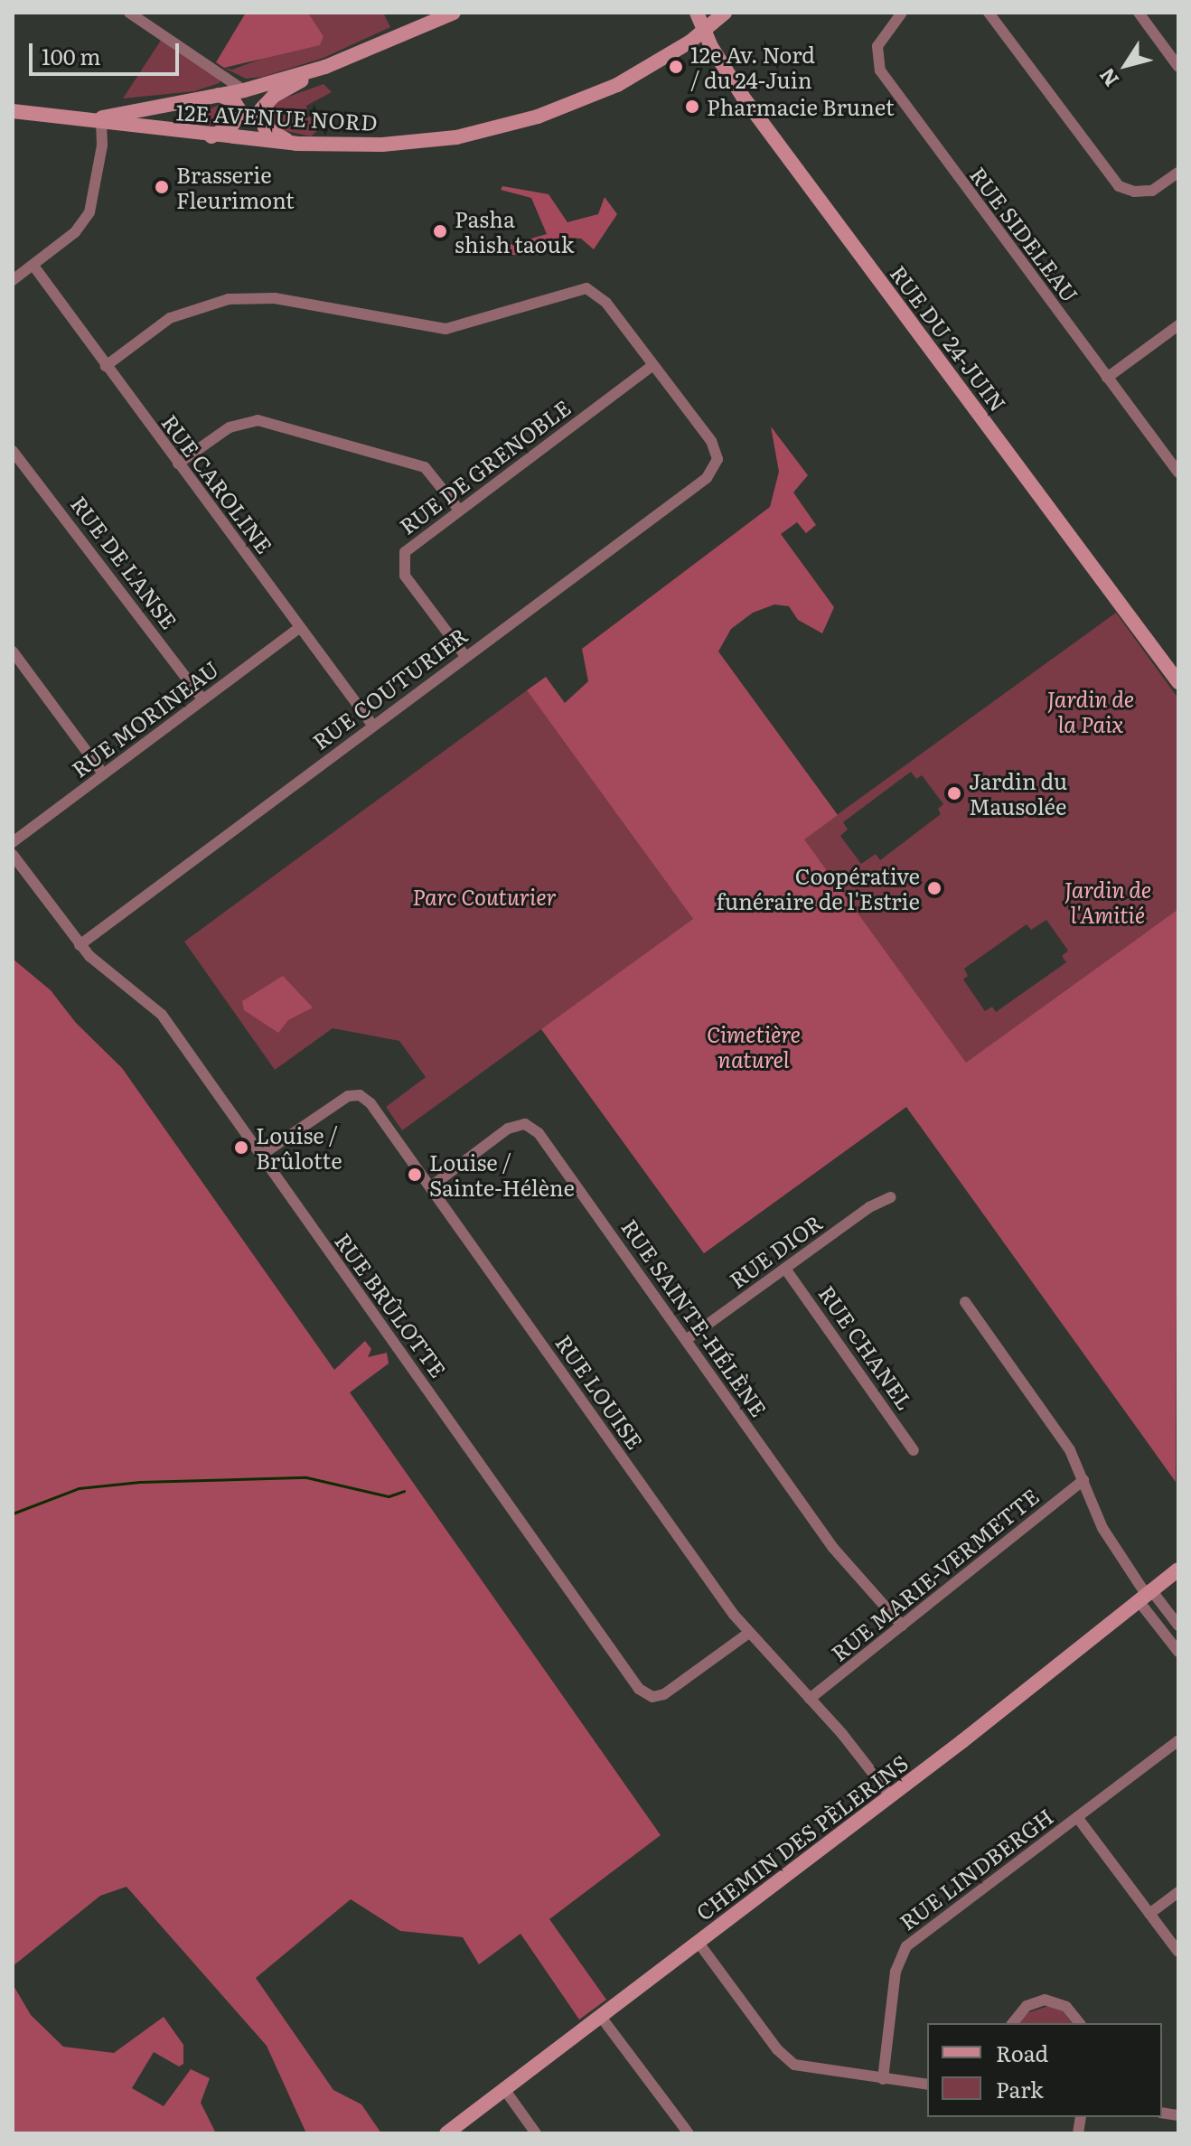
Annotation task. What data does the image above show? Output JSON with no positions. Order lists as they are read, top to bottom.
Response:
{
  "streets": {
    "street": [
      "12E AVENUE NORD",
      "RUE SIDELEAU",
      "RUE DU 24-JUIN",
      "RUE DE GRENOBLE",
      "RUE CAROLINE",
      "RUE DE L'ANSE",
      "RUE COUTURIER",
      "RUE MORINEAU",
      "RUE DIOR",
      "RUE BRÛLOTTE",
      "RUE SAINTE-HÉLÈNE",
      "RUE CHANEL",
      "RUE LOUISE",
      "RUE MARIE-VERMETTE",
      "CHEMIN DES PÈLERINS",
      "RUE LINDBERGH"
    ]
  },
  "crossings": [
    ["12E AVENUE NORD", "RUE DU 24-JUIN"],
    ["RUE DE GRENOBLE", "RUE COUTURIER"],
    ["RUE CAROLINE", "RUE COUTURIER"],
    ["RUE CAROLINE", "RUE MORINEAU"],
    ["RUE DE L'ANSE", "RUE MORINEAU"],
    ["RUE COUTURIER", "RUE BRÛLOTTE"],
    ["RUE DIOR", "RUE SAINTE-HÉLÈNE"],
    ["RUE DIOR", "RUE CHANEL"],
    ["RUE BRÛLOTTE", "RUE LOUISE"],
    ["RUE SAINTE-HÉLÈNE", "RUE LOUISE"],
    ["RUE SAINTE-HÉLÈNE", "RUE MARIE-VERMETTE"],
    ["RUE LOUISE", "RUE MARIE-VERMETTE"],
    ["RUE LOUISE", "CHEMIN DES PÈLERINS"]
  ],
  "parks": [
    "Jardin de la Paix",
    "Jardin de l'Amitié",
    "Parc Couturier",
    "Cimetière naturel"
  ],
  "places": [
    "12e Av. Nord / du 24-Juin",
    "Pharmacie Brunet",
    "Brasserie Fleurimont",
    "Pasha shish taouk",
    "Jardin du Mausolée",
    "Coopérative funéraire de l'Estrie",
    "Louise / Brûlotte",
    "Louise / Sainte-Hélène"
  ],
  "legend": ["Road", "Park"],
  "scale_bar": "100 m",
  "north": "bottom left"
}
